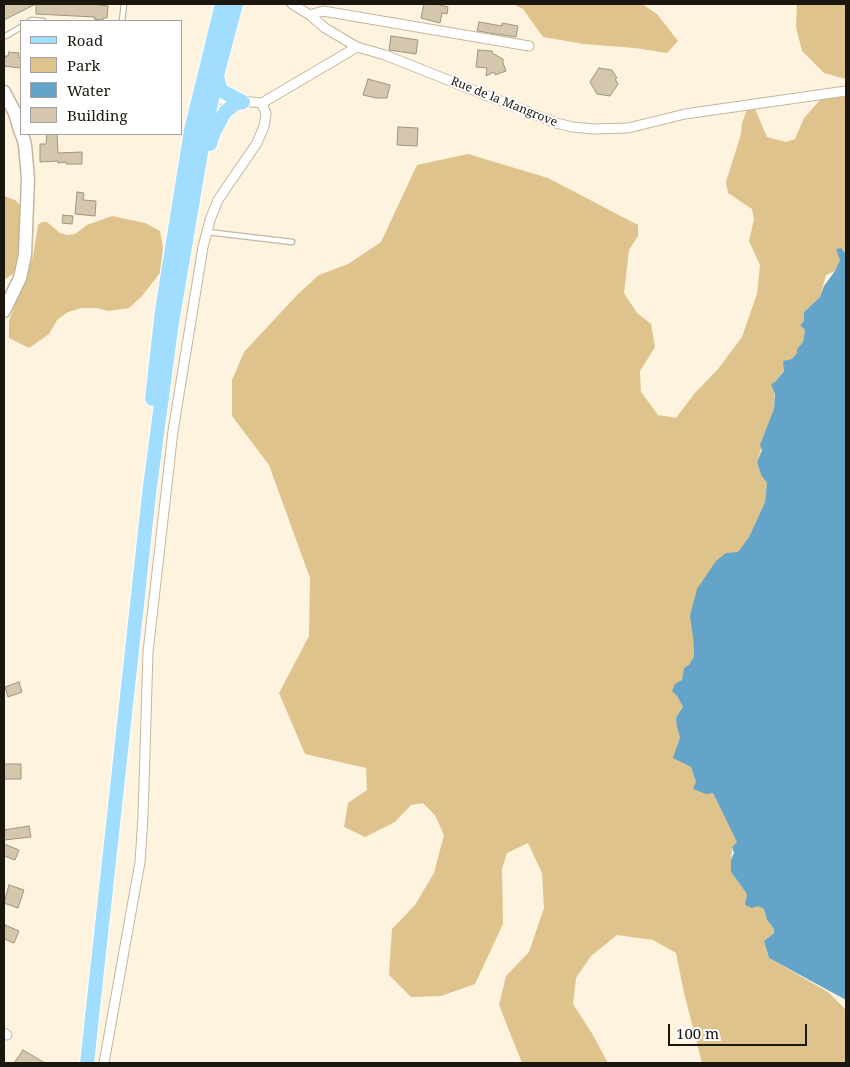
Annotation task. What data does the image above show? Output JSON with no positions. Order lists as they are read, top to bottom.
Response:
{
  "streets": {
    "street": ["Rue de la Mangrove"]
  },
  "legend": [
    "Road",
    "Park",
    "Water",
    "Building"
  ],
  "scale_bar": "100 m"
}
